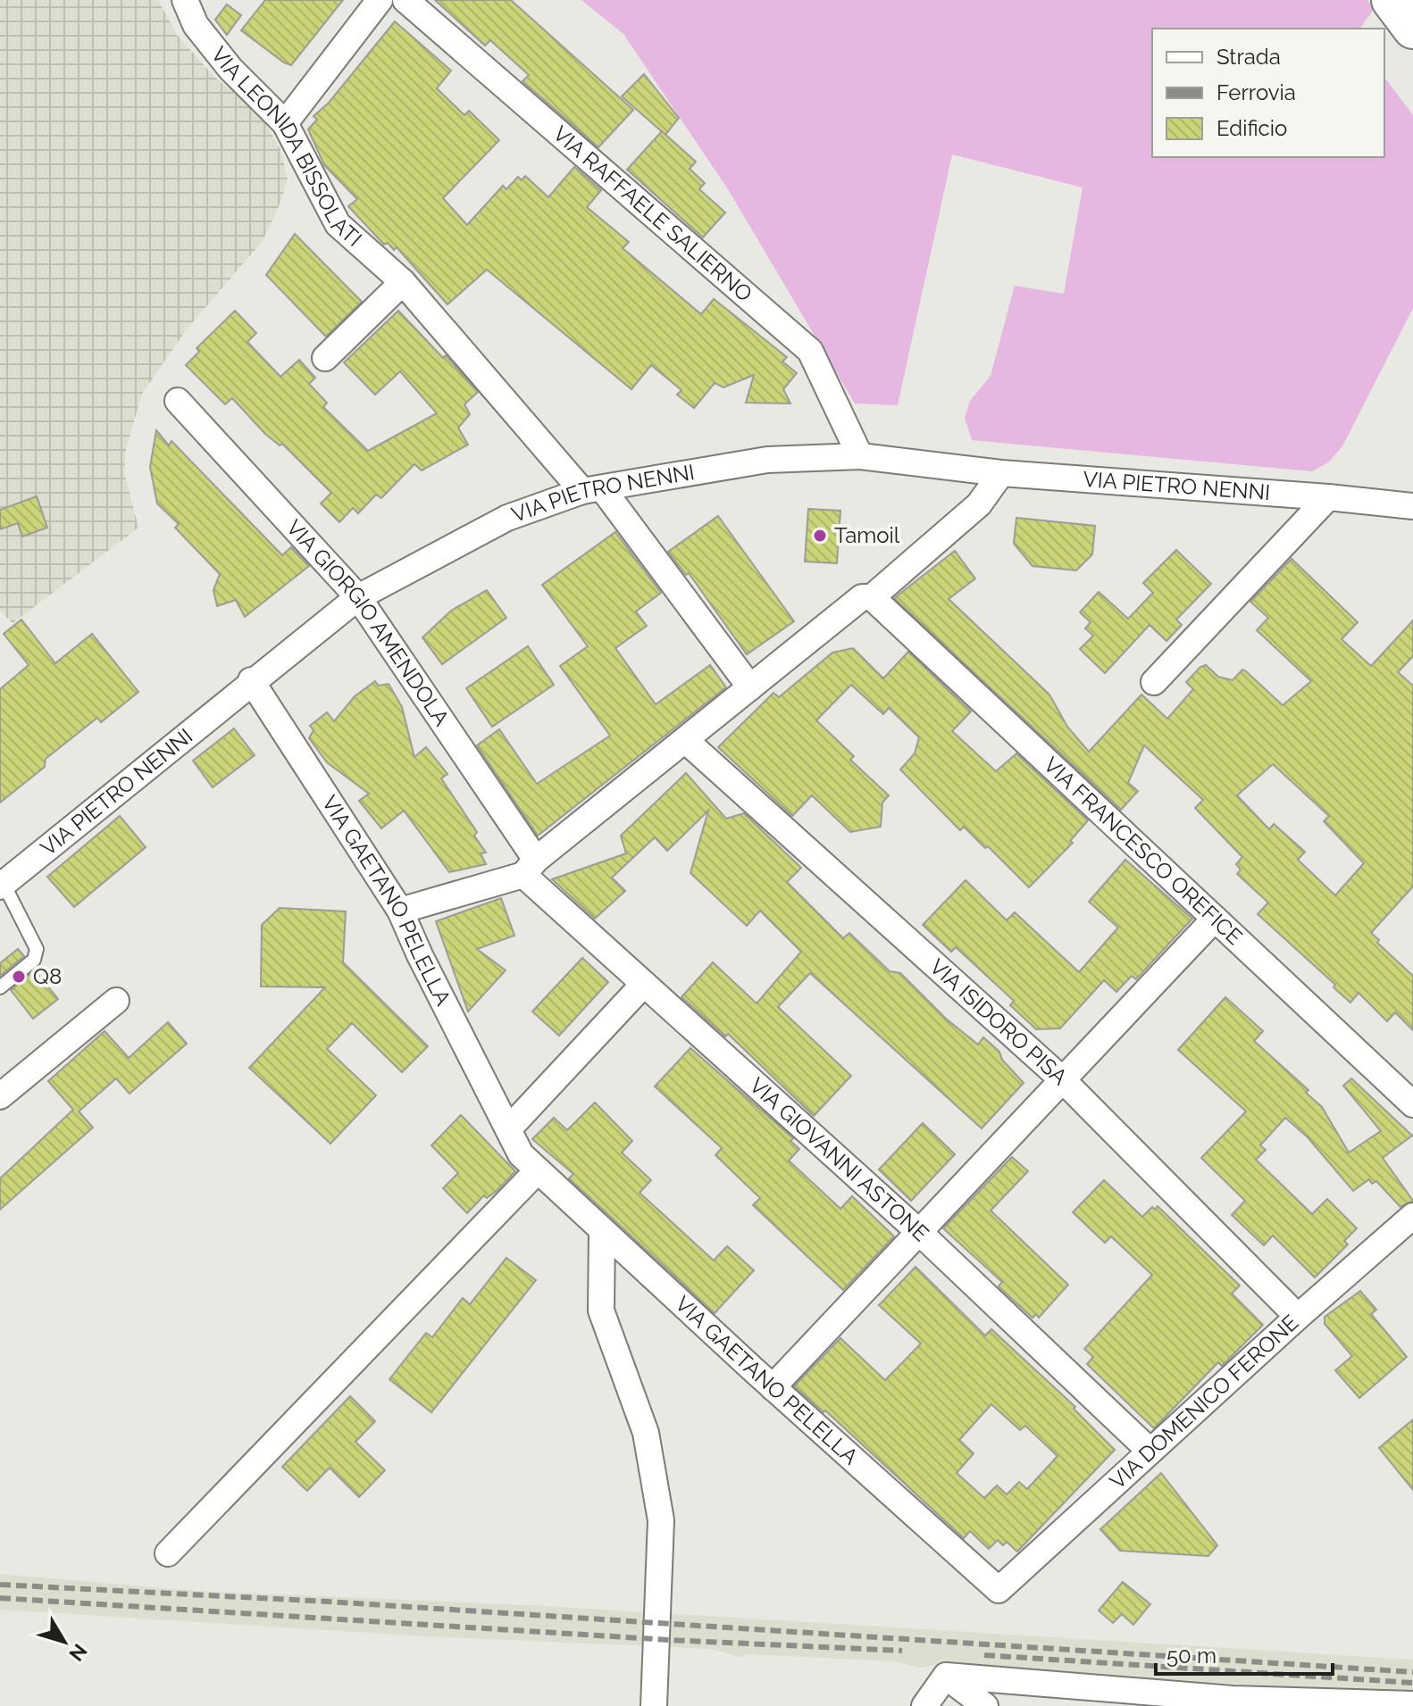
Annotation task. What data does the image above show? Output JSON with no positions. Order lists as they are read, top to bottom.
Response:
{
  "streets": {
    "street": [
      "VIA LEONIDA BISSOLATI",
      "VIA RAFFAELE SALIERNO",
      "VIA PIETRO NENNI",
      "VIA GIORGIO AMENDOLA",
      "VIA FRANCESCO OREFICE",
      "VIA GAETANO PELELLA",
      "VIA ISIDORO PISA",
      "VIA GIOVANNI ASTONE",
      "VIA DOMENICO FERONE"
    ]
  },
  "crossings": [
    ["VIA LEONIDA BISSOLATI", "VIA PIETRO NENNI"],
    ["VIA RAFFAELE SALIERNO", "VIA PIETRO NENNI"],
    ["VIA PIETRO NENNI", "VIA GIORGIO AMENDOLA"],
    ["VIA PIETRO NENNI", "VIA GAETANO PELELLA"],
    ["VIA GIORGIO AMENDOLA", "VIA GIOVANNI ASTONE"],
    ["VIA GAETANO PELELLA", "VIA DOMENICO FERONE"],
    ["VIA ISIDORO PISA", "VIA DOMENICO FERONE"],
    ["VIA GIOVANNI ASTONE", "VIA DOMENICO FERONE"]
  ],
  "places": ["Tamoil", "Q8"],
  "legend": ["Strada", "Ferrovia", "Edificio"],
  "scale_bar": "50 m",
  "north": "bottom right"
}
